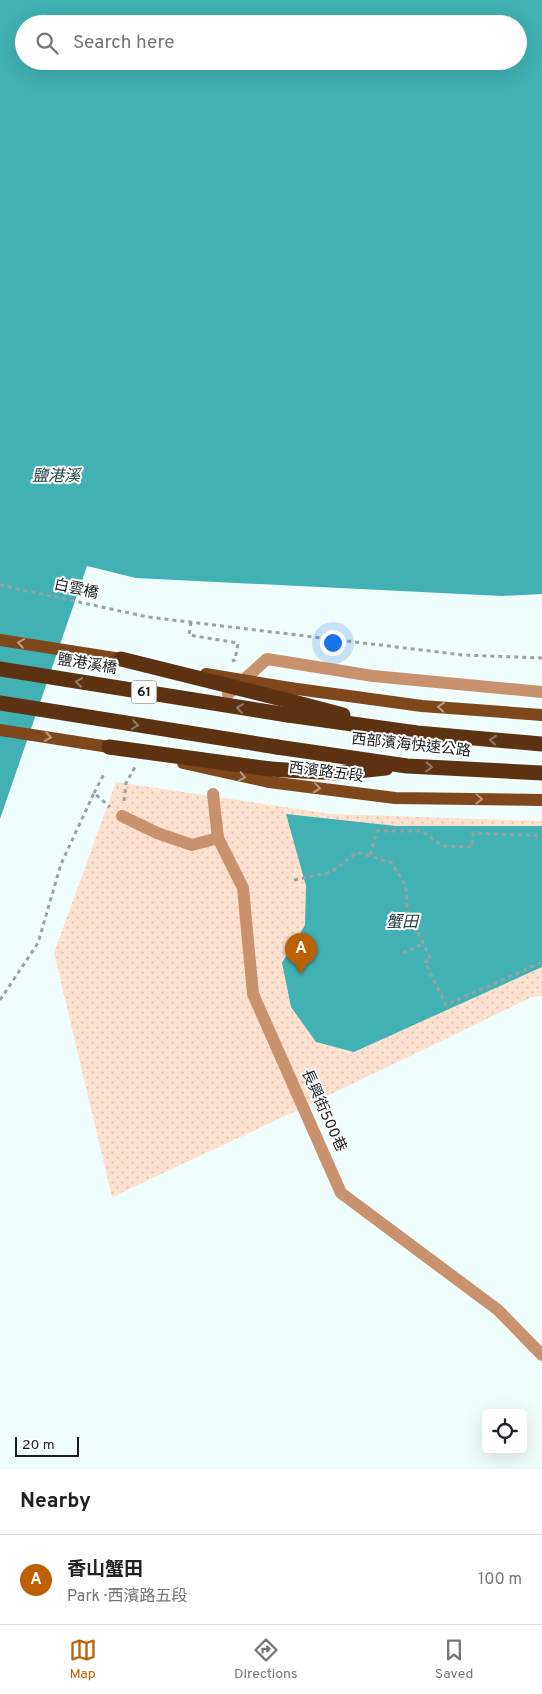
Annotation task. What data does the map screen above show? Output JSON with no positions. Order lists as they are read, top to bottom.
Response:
{
  "streets": {
    "highway": ["鹽港溪橋", "61", "西部濱海快速公路"],
    "main road": ["西濱路五段"],
    "lane": ["長興街500巷"],
    "path": ["白雲橋"]
  },
  "crossings": [
    ["鹽港溪橋", "61"],
    ["鹽港溪橋", "西部濱海快速公路"],
    ["61", "西部濱海快速公路"]
  ],
  "one_way": ["鹽港溪橋"],
  "water": ["鹽港溪", "蟹田"],
  "scale_bar": "20 m",
  "page": {
    "search": "Search here",
    "pins": "A",
    "scale": "20 m",
    "heading": "Nearby",
    "list": [
      {
        "mark": "A",
        "name": "香山蟹田",
        "note": "Park · 西濱路五段",
        "value": "100 m"
      }
    ],
    "nav": ["Map", "Directions", "Saved"]
  }
}
